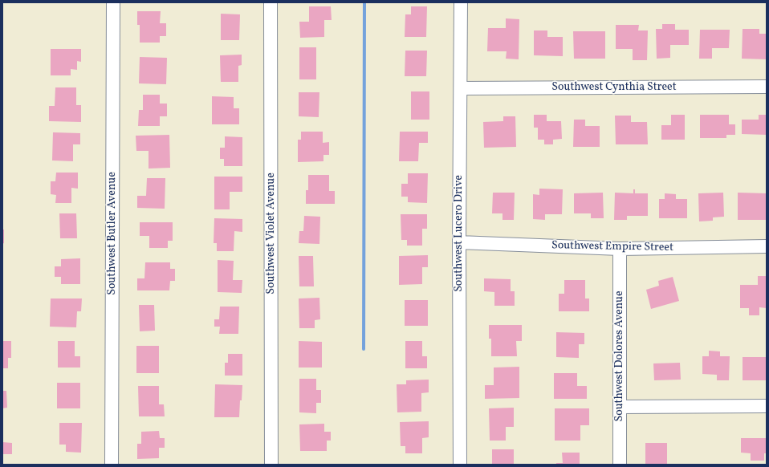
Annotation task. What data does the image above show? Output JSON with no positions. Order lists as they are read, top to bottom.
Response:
{
  "streets": {
    "street": [
      "Southwest Cynthia Street",
      "Southwest Butler Avenue",
      "Southwest Violet Avenue",
      "Southwest Lucero Drive",
      "Southwest Empire Street",
      "Southwest Dolores Avenue"
    ]
  },
  "crossings": [
    ["Southwest Cynthia Street", "Southwest Lucero Drive"],
    ["Southwest Lucero Drive", "Southwest Empire Street"],
    ["Southwest Empire Street", "Southwest Dolores Avenue"]
  ]
}
